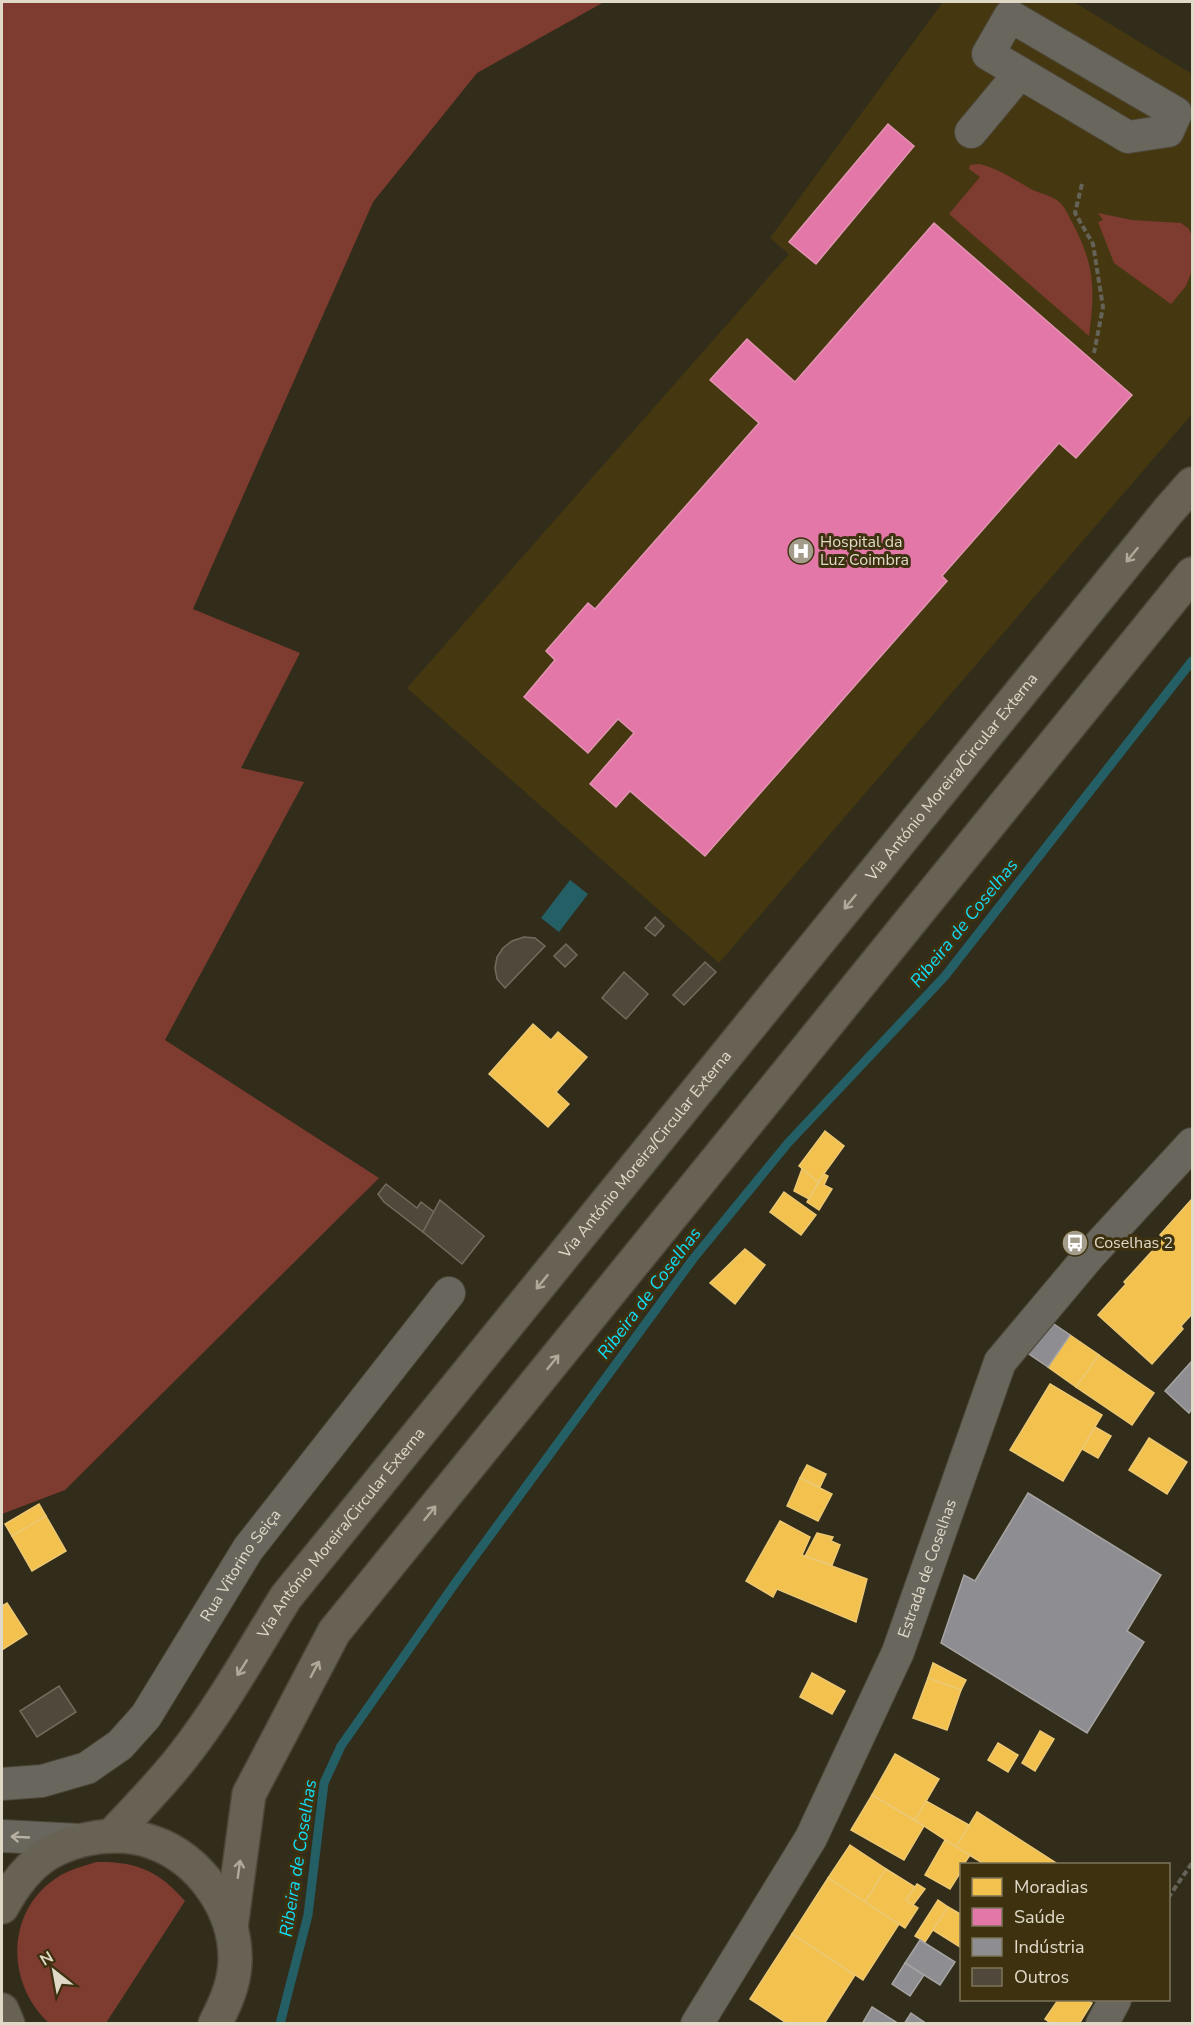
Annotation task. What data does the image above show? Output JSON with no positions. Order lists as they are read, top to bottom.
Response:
{
  "streets": {
    "highway": ["Via António Moreira/Circular Externa"],
    "street": ["Rua Vitorino Seiça", "Estrada de Coselhas"]
  },
  "water": ["Ribeira de Coselhas"],
  "places": {
    "hospital": ["Hospital da Luz Coimbra"],
    "bus stop": ["Coselhas 2"]
  },
  "legend": [
    "Moradias",
    "Saúde",
    "Indústria",
    "Outros"
  ],
  "north": "top left"
}
